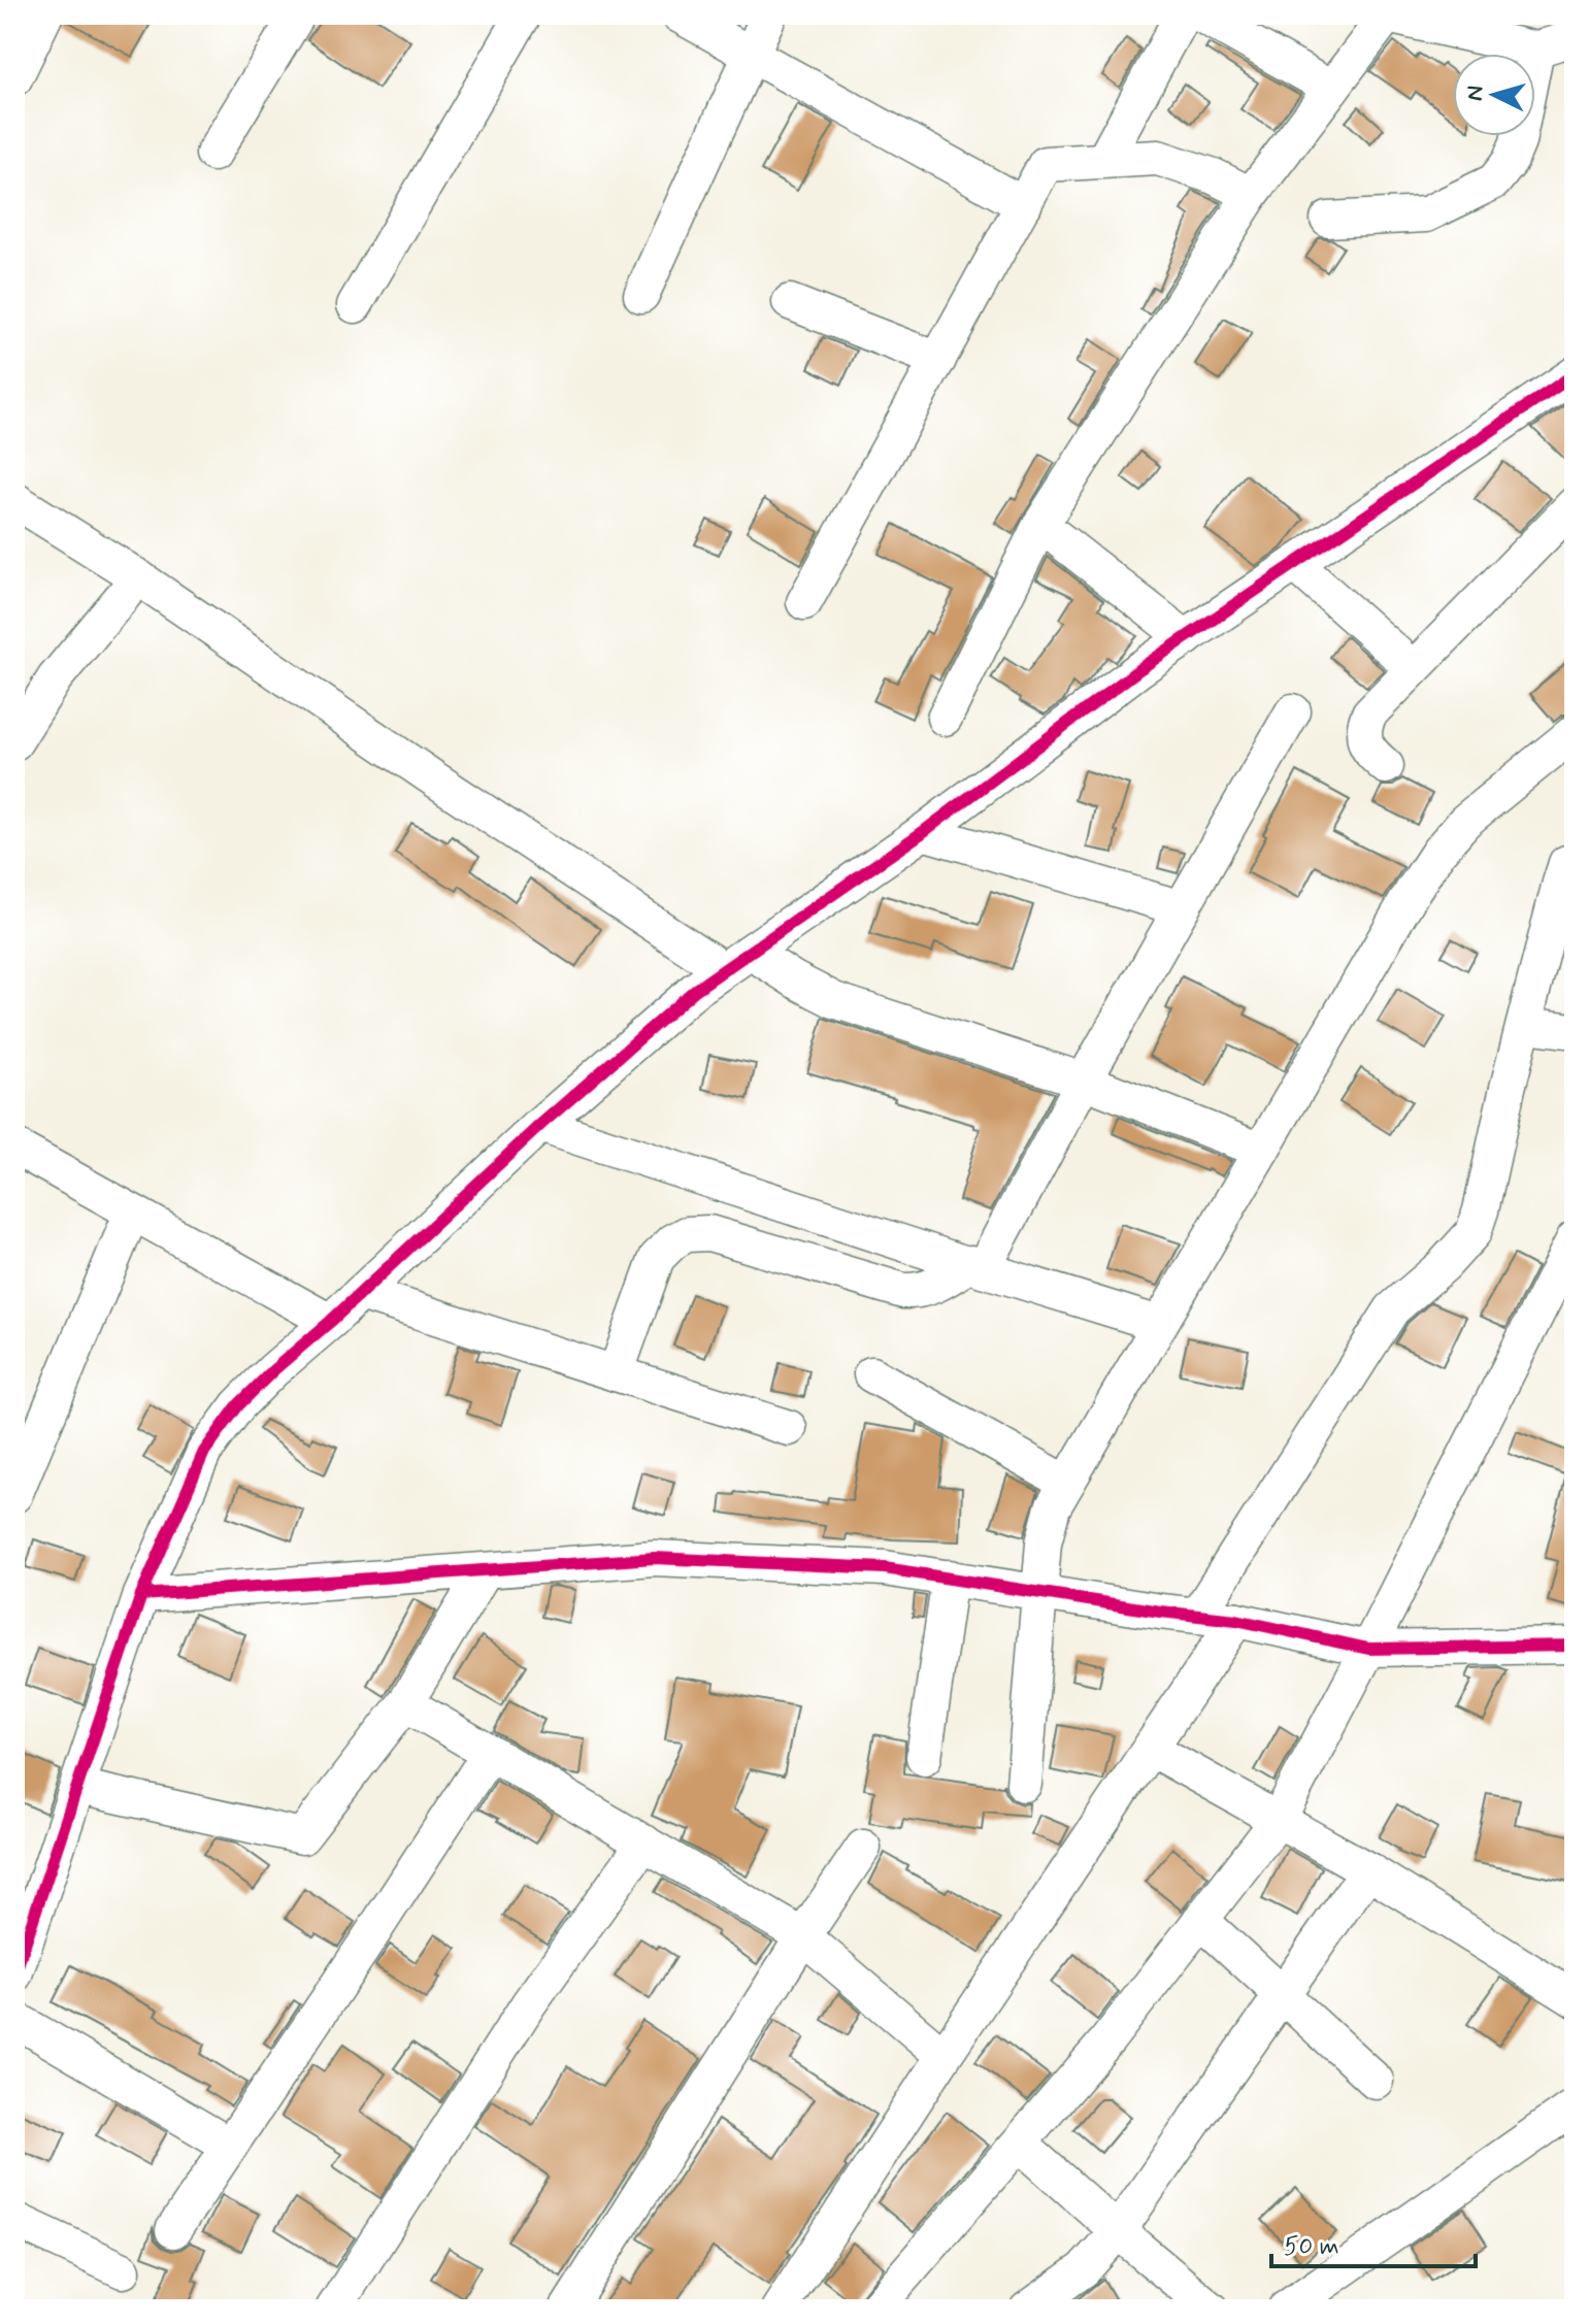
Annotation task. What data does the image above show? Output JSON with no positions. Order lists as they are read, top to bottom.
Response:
{
  "scale_bar": "50 m",
  "north": "left"
}
